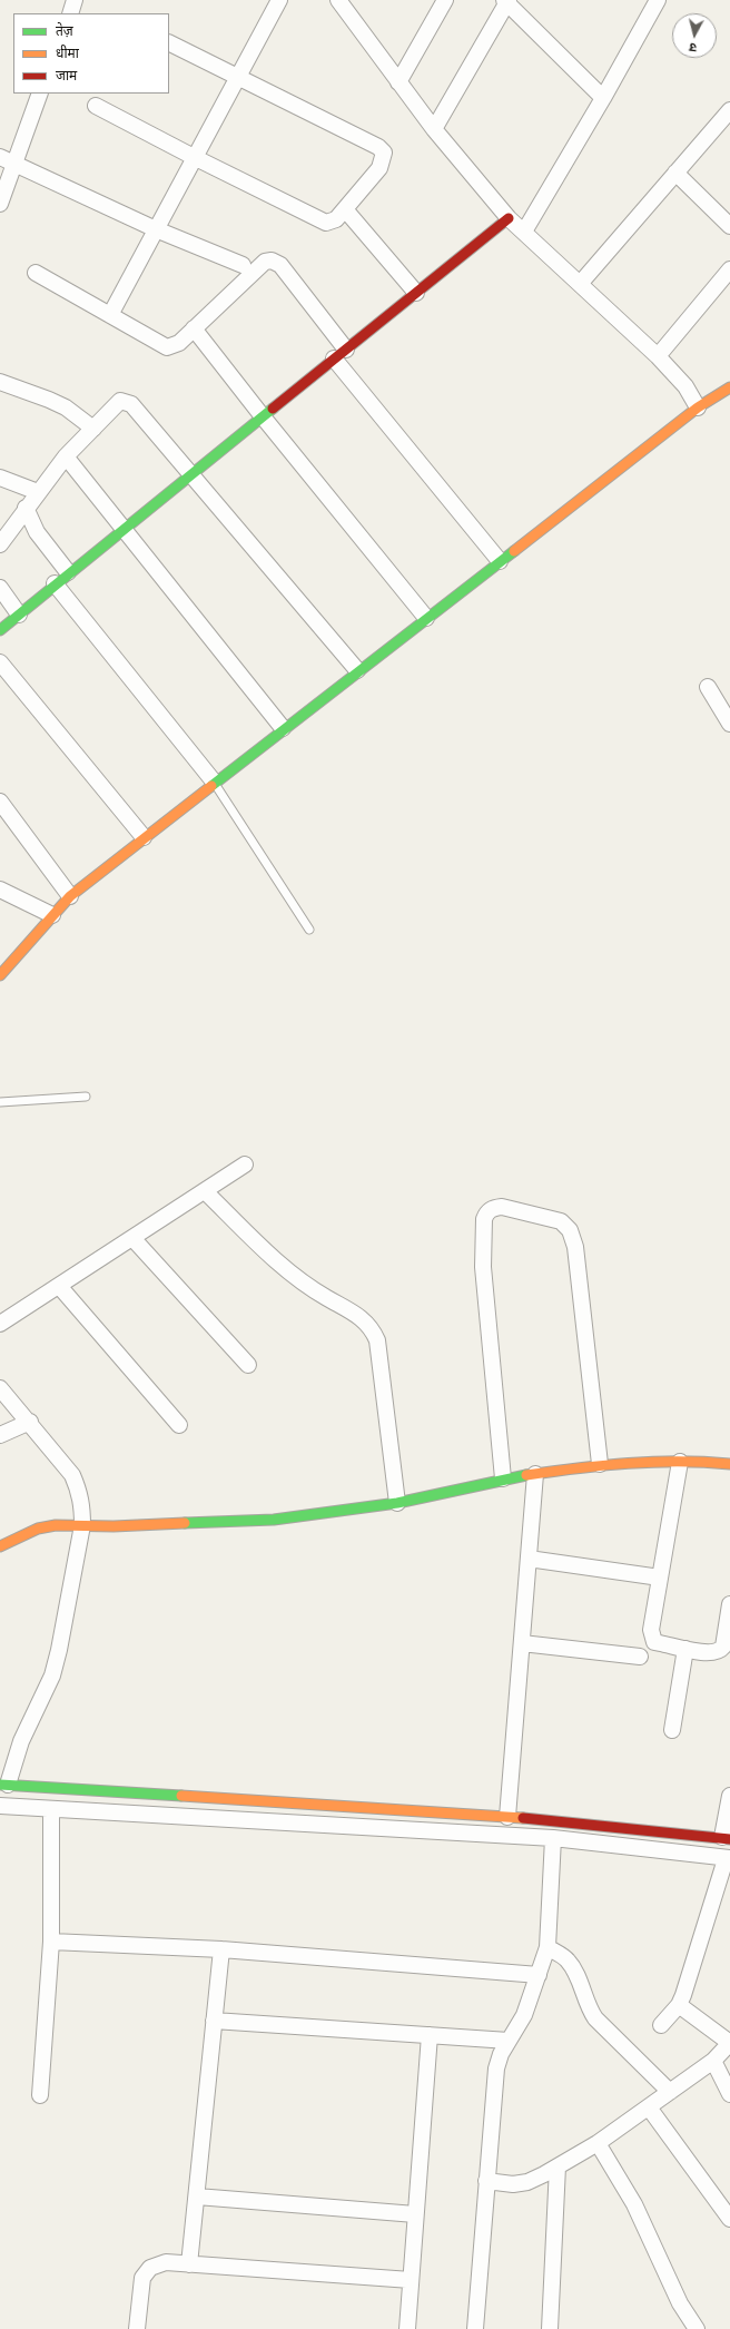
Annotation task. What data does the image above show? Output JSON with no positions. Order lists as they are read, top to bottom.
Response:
{
  "legend": ["तेज़", "धीमा", "जाम"],
  "north": "bottom"
}
